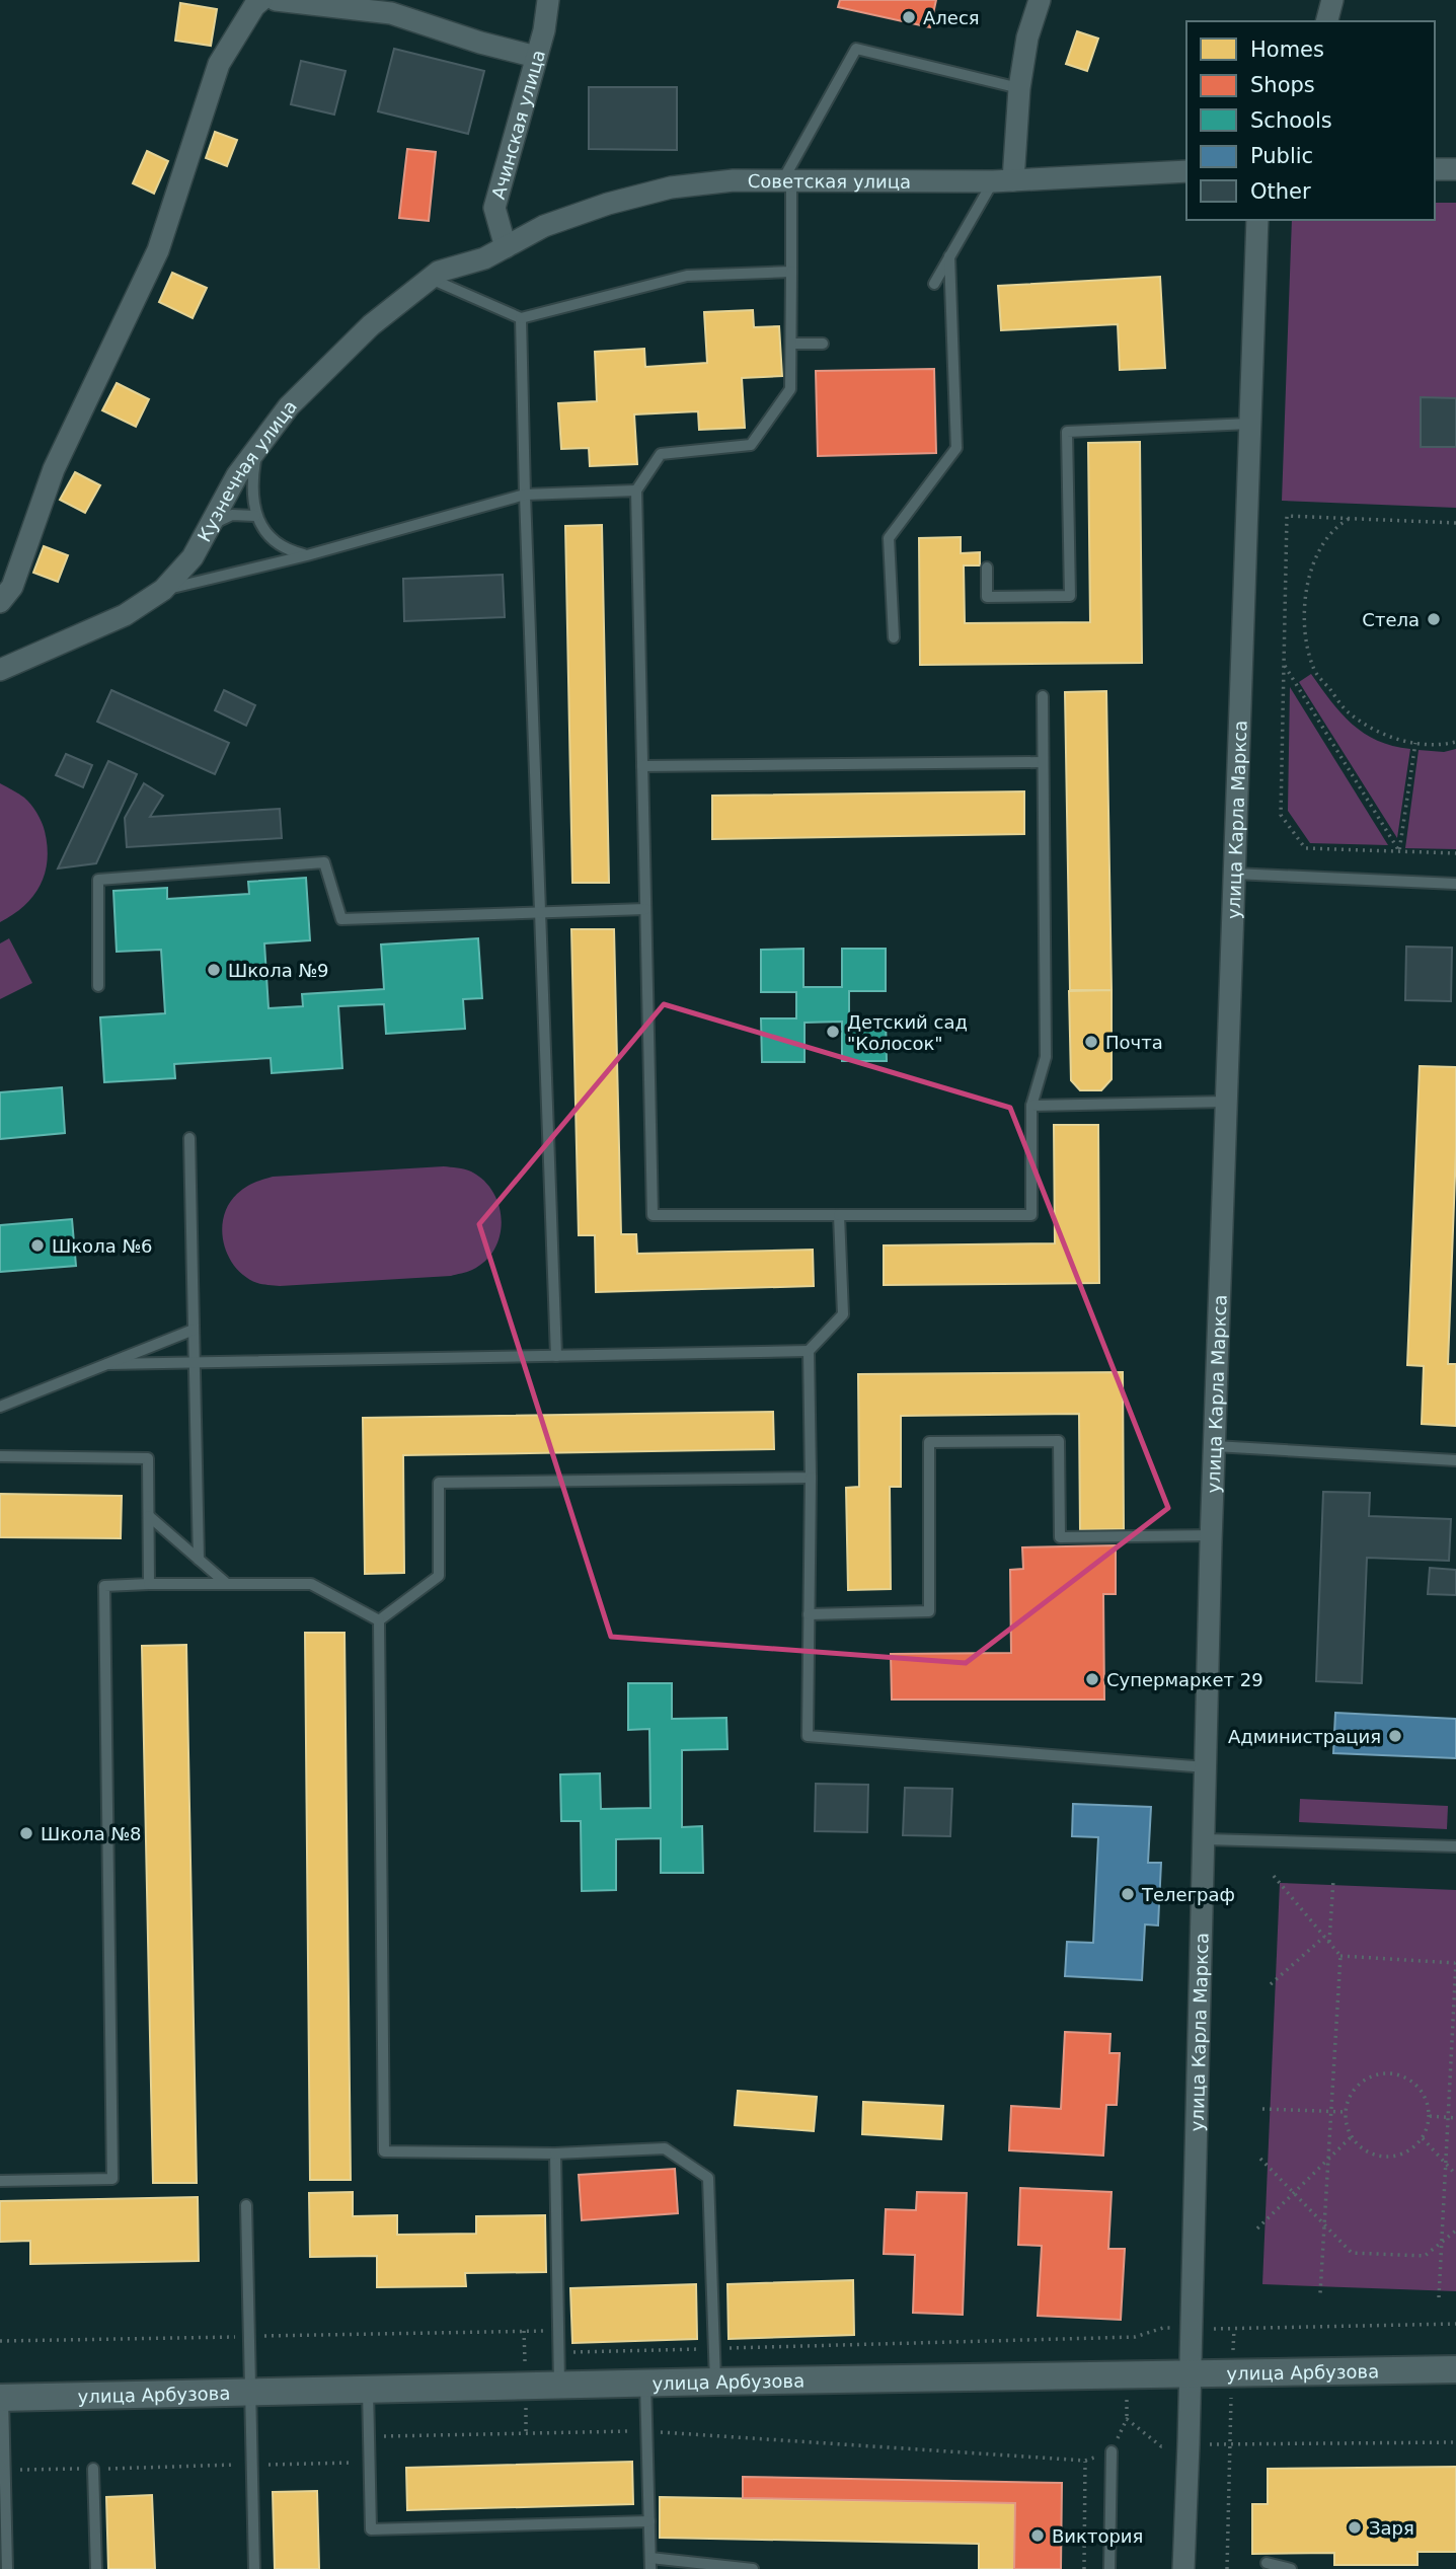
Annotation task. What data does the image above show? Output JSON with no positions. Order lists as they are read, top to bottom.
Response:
{
  "streets": {
    "street": [
      "Ачинская улица",
      "Советская улица",
      "Кузнечная улица",
      "улица Карла Маркса",
      "улица Арбузова"
    ]
  },
  "crossings": [
    ["Ачинская улица", "Советская улица"],
    ["Советская улица", "Кузнечная улица"],
    ["улица Карла Маркса", "улица Арбузова"]
  ],
  "places": [
    "Алеся",
    "Стела",
    "Школа №9",
    "Детский сад \"Колосок\"",
    "Почта",
    "Школа №6",
    "Супермаркет 29",
    "Администрация",
    "Школа №8",
    "Телеграф",
    "Заря",
    "Виктория"
  ],
  "legend": [
    "Homes",
    "Shops",
    "Schools",
    "Public",
    "Other"
  ]
}
